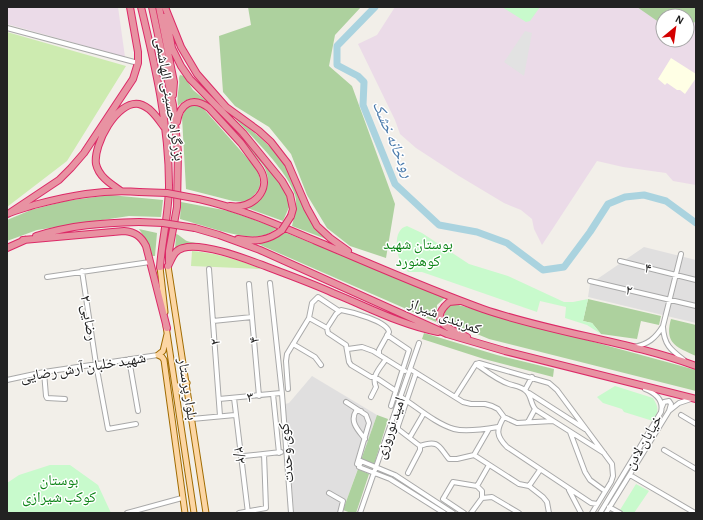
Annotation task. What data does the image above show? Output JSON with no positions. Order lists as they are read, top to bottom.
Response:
{
  "streets": {
    "highway": ["بزرگراه حسینی الهاشمی", "کمربندی شیراز"],
    "main road": ["شهید خلبان آرش رضایی", "بلوار پرستار"],
    "street": [
      "۴",
      "۲",
      "رضایی ۲",
      "۳",
      "امید نوروزی",
      "خیابان لادن",
      "کوی وحدت",
      "۲/۲"
    ]
  },
  "crossings": [
    ["بزرگراه حسینی الهاشمی", "بلوار پرستار"],
    ["۴", "۳"],
    ["۲", "۳"],
    ["کمربندی شیراز", "خیابان لادن"],
    ["رضایی ۲", "شهید خلبان آرش رضایی"],
    ["شهید خلبان آرش رضایی", "بلوار پرستار"],
    ["۳", "کوی وحدت"],
    ["۳", "۲/۲"]
  ],
  "water": ["رودخانه خشک"],
  "parks": ["بوستان شهید کوهنورد", "بوستان کوکب شیرازی"],
  "north": "top right"
}
